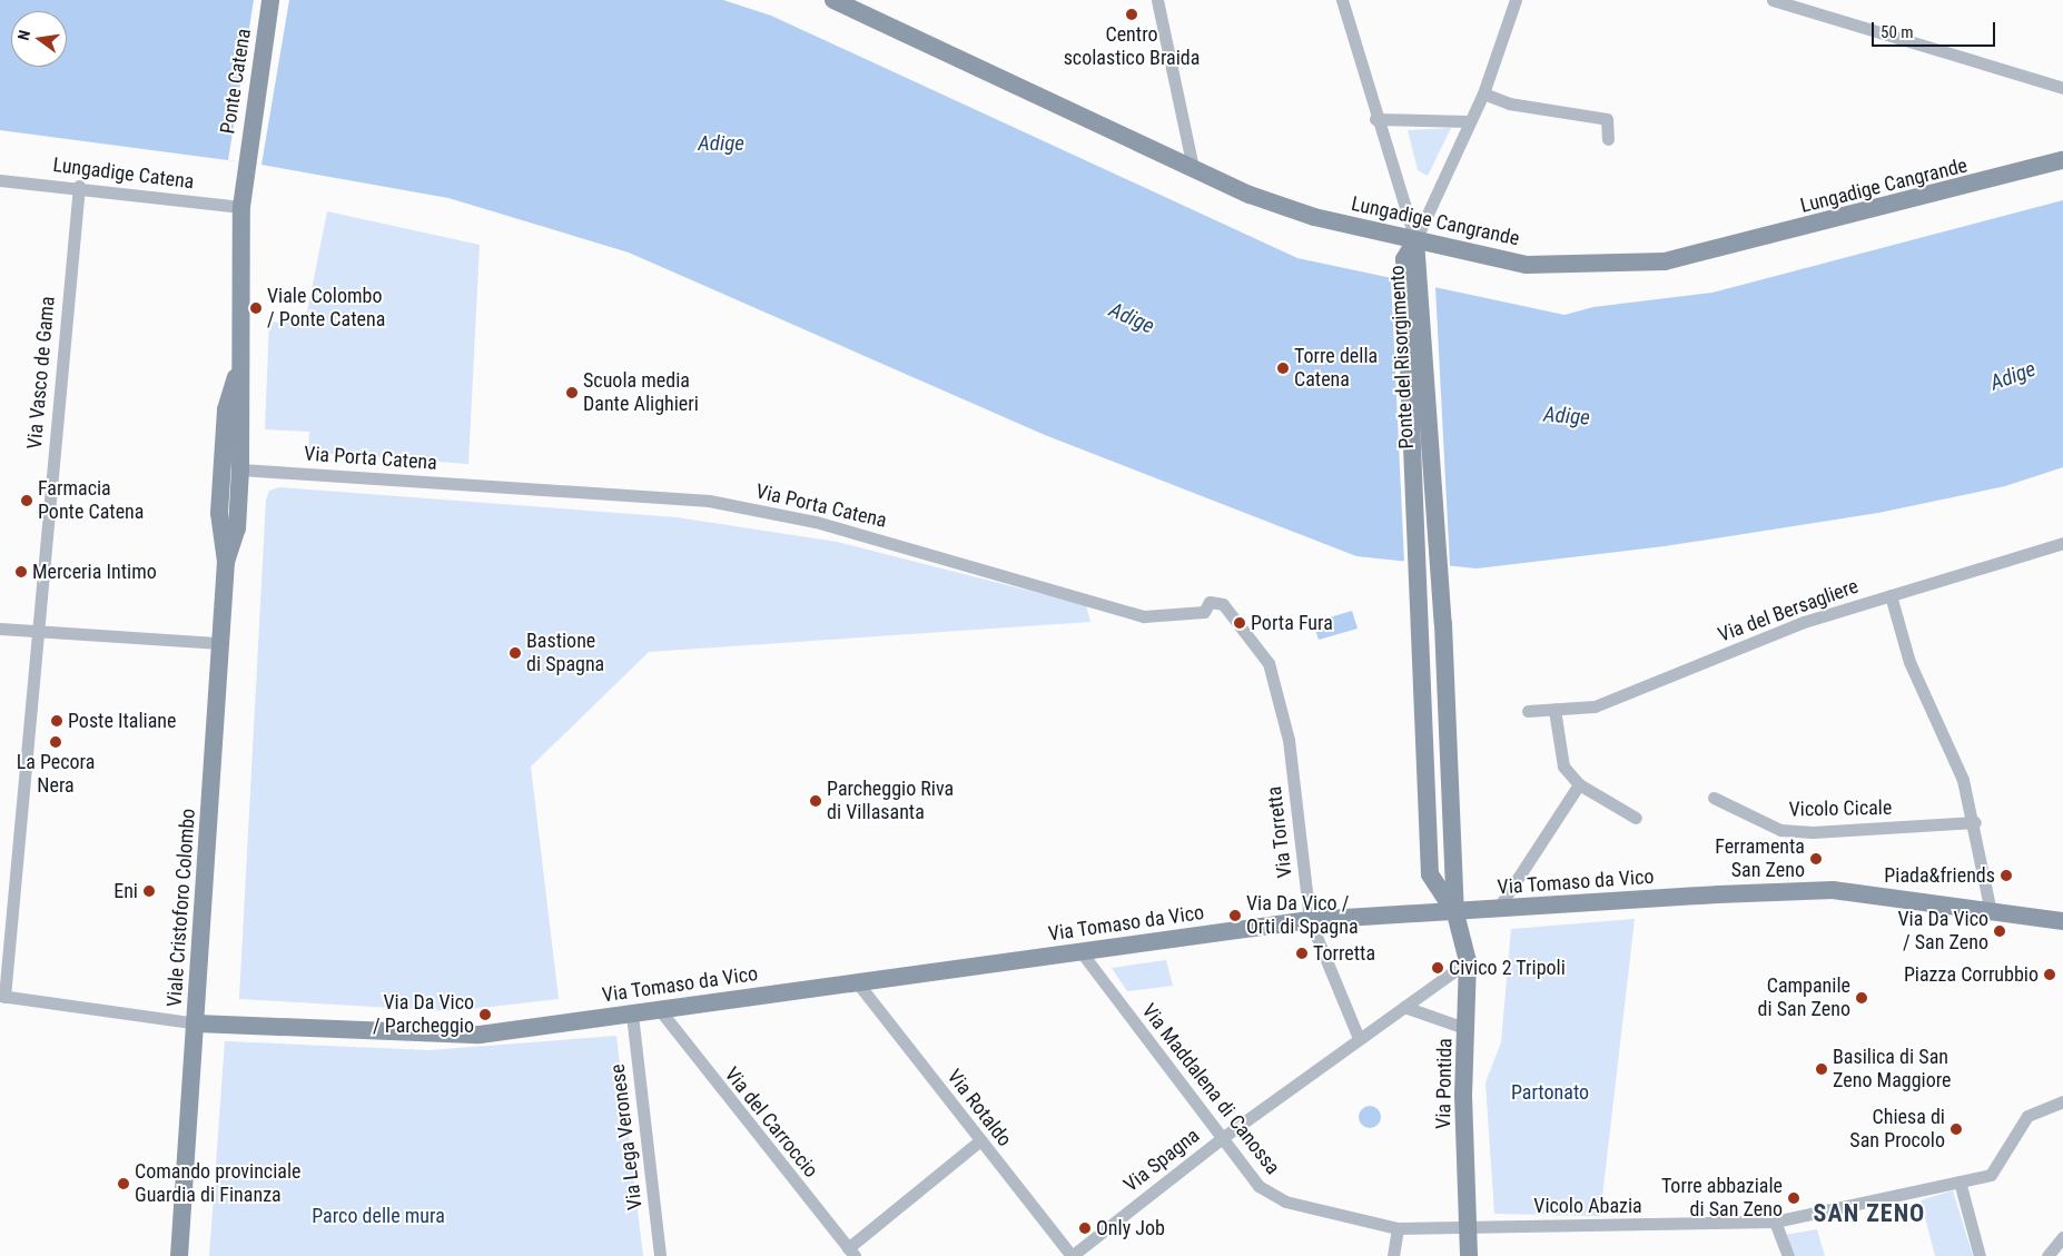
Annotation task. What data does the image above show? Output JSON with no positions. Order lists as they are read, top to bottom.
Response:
{
  "streets": {
    "street": [
      "Ponte Catena",
      "Lungadige Catena",
      "Lungadige Cangrande",
      "Ponte del Risorgimento",
      "Via Vasco de Gama",
      "Via Porta Catena",
      "Via del Bersagliere",
      "Vicolo Cicale",
      "Via Torretta",
      "Via Tomaso da Vico",
      "Viale Cristoforo Colombo",
      "Via Pontida",
      "Via Maddalena di Canossa",
      "Via Rotaldo",
      "Via del Carroccio",
      "Via Lega Veronese",
      "Via Spagna",
      "Vicolo Abazia"
    ]
  },
  "crossings": [
    ["Ponte Catena", "Viale Cristoforo Colombo"],
    ["Lungadige Catena", "Via Vasco de Gama"],
    ["Lungadige Catena", "Viale Cristoforo Colombo"],
    ["Lungadige Cangrande", "Ponte del Risorgimento"],
    ["Ponte del Risorgimento", "Via Pontida"],
    ["Via Porta Catena", "Via Torretta"],
    ["Via Porta Catena", "Viale Cristoforo Colombo"],
    ["Via Torretta", "Via Tomaso da Vico"],
    ["Via Tomaso da Vico", "Viale Cristoforo Colombo"],
    ["Via Tomaso da Vico", "Via Pontida"],
    ["Via Tomaso da Vico", "Via Maddalena di Canossa"],
    ["Via Tomaso da Vico", "Via Rotaldo"],
    ["Via Tomaso da Vico", "Via del Carroccio"],
    ["Via Tomaso da Vico", "Via Lega Veronese"],
    ["Via Pontida", "Via Maddalena di Canossa"],
    ["Via Pontida", "Via Spagna"],
    ["Via Pontida", "Vicolo Abazia"],
    ["Via Maddalena di Canossa", "Via Spagna"],
    ["Via Maddalena di Canossa", "Vicolo Abazia"],
    ["Via Rotaldo", "Via Spagna"]
  ],
  "districts": ["SAN ZENO"],
  "water": ["Adige"],
  "parks": ["Partonato", "Parco delle mura"],
  "places": [
    "Centro scolastico Braida",
    "Viale Colombo / Ponte Catena",
    "Torre della Catena",
    "Scuola media Dante Alighieri",
    "Farmacia Ponte Catena",
    "Merceria Intimo",
    "Porta Fura",
    "Bastione di Spagna",
    "Poste Italiane",
    "La Pecora Nera",
    "Parcheggio Riva di Villasanta",
    "Ferramenta San Zeno",
    "Piada&friends",
    "Eni",
    "Via Da Vico / Orti di Spagna",
    "Via Da Vico / San Zeno",
    "Torretta",
    "Civico 2 Tripoli",
    "Piazza Corrubbio",
    "Campanile di San Zeno",
    "Via Da Vico / Parcheggio",
    "Basilica di San Zeno Maggiore",
    "Chiesa di San Procolo",
    "Comando provinciale Guardia di Finanza",
    "Torre abbaziale di San Zeno",
    "Only Job"
  ],
  "scale_bar": "50 m",
  "north": "left"
}
